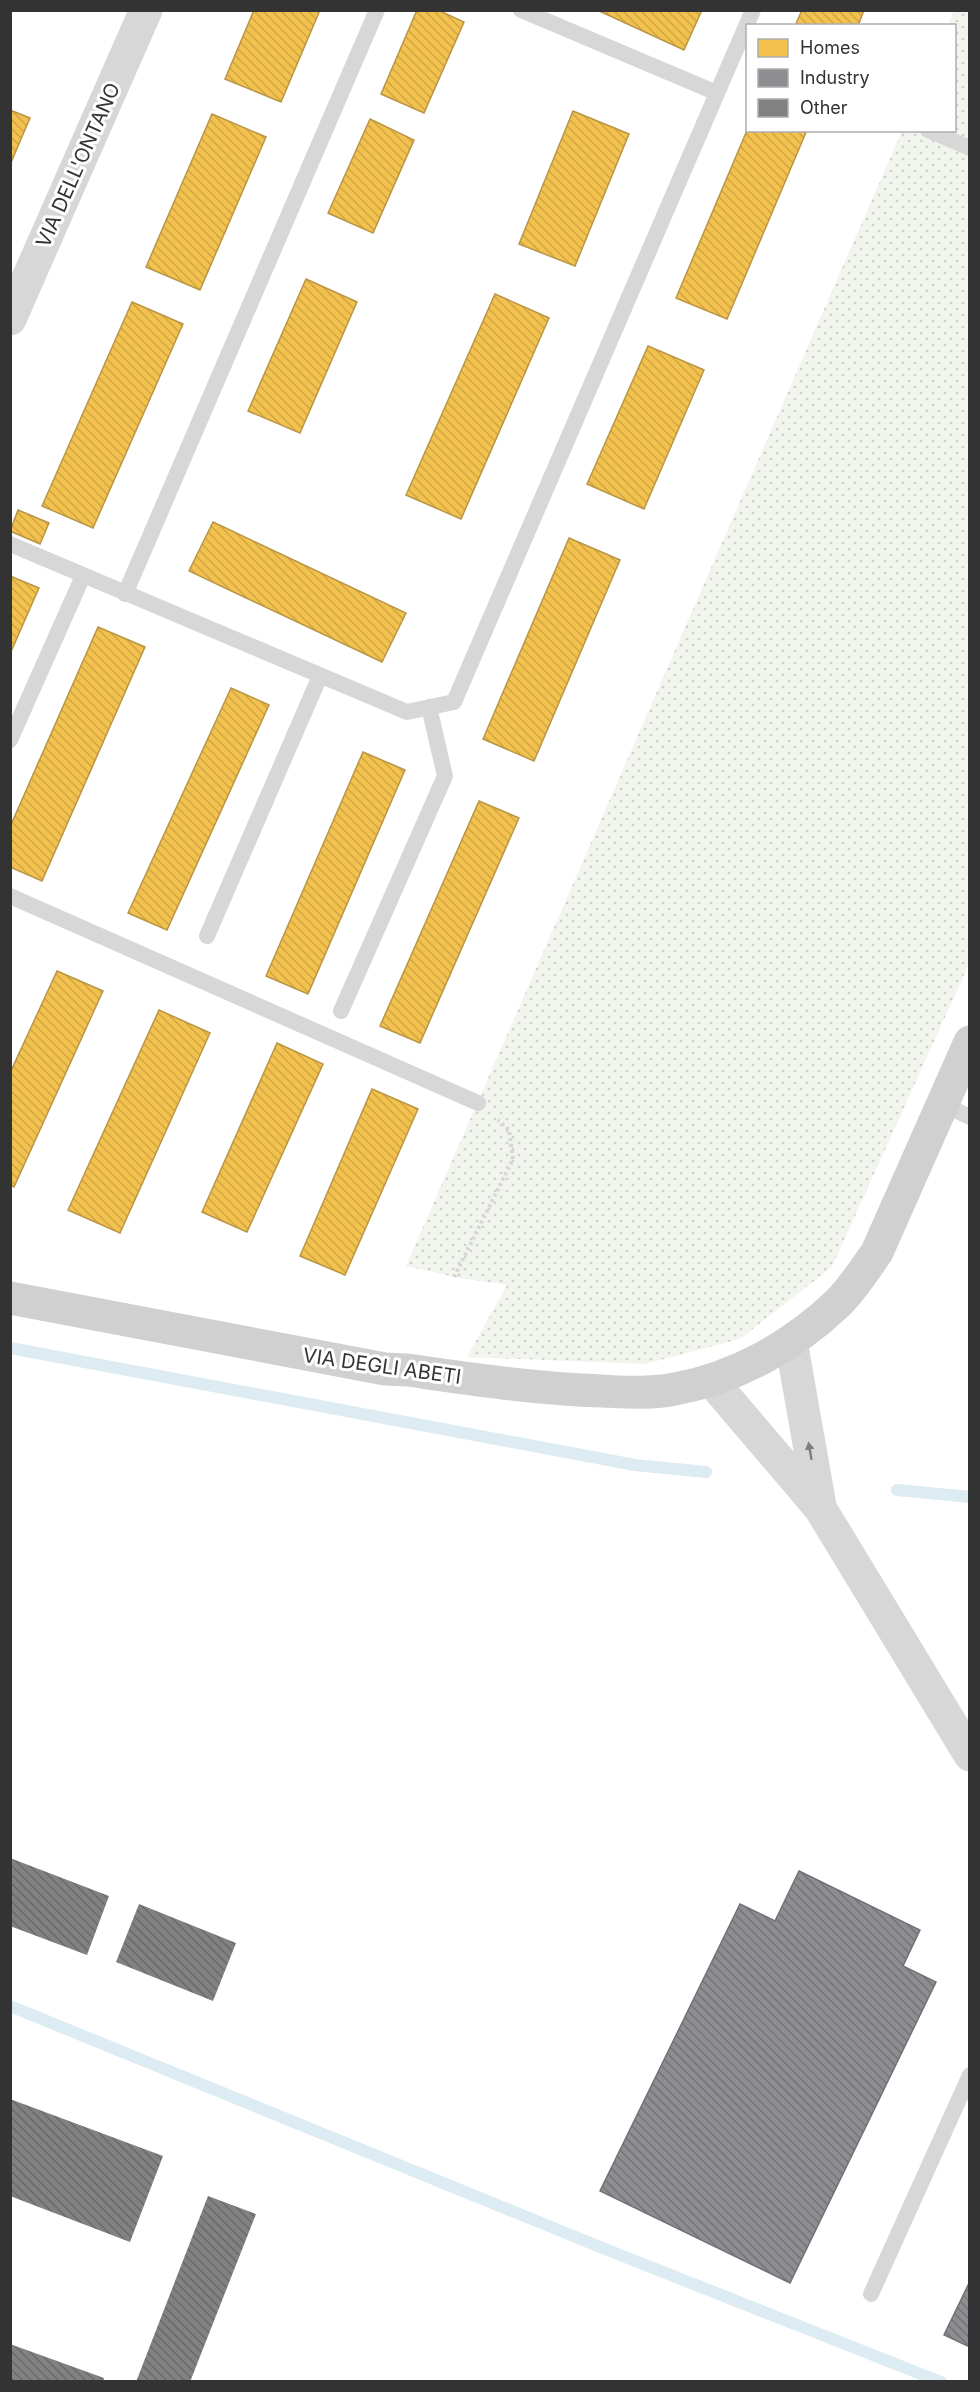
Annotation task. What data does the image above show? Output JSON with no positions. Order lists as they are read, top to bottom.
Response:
{
  "streets": {
    "street": ["VIA DELL'ONTANO", "VIA DEGLI ABETI"]
  },
  "legend": ["Homes", "Industry", "Other"]
}
